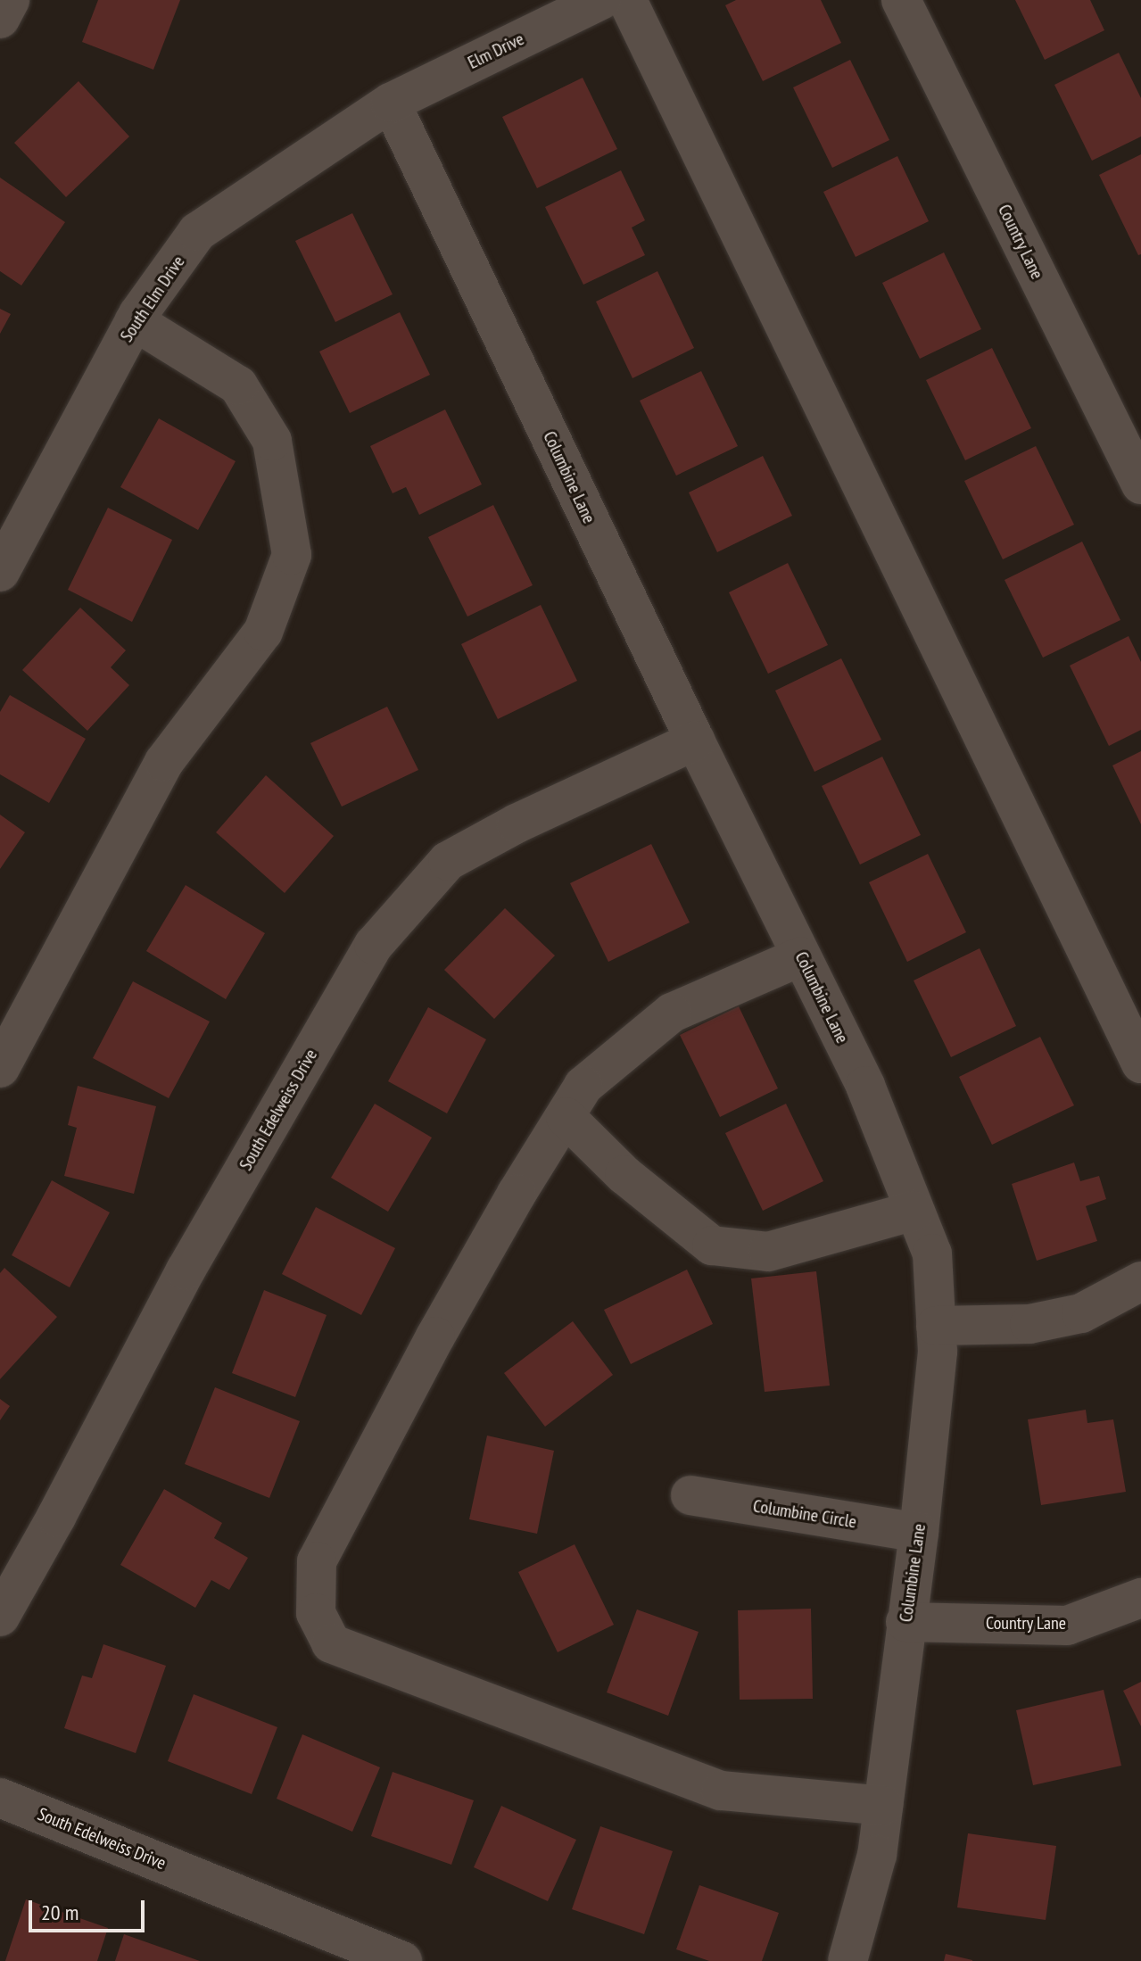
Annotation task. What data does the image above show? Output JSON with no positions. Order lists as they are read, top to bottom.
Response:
{
  "streets": {
    "street": [
      "Elm Drive",
      "Country Lane",
      "South Elm Drive",
      "Columbine Lane",
      "South Edelweiss Drive",
      "Columbine Circle"
    ]
  },
  "crossings": [
    ["Elm Drive", "South Elm Drive"],
    ["Elm Drive", "Columbine Lane"],
    ["Country Lane", "Columbine Lane"],
    ["South Elm Drive", "Columbine Lane"],
    ["Columbine Lane", "South Edelweiss Drive"],
    ["Columbine Lane", "Columbine Circle"]
  ],
  "scale_bar": "20 m"
}
